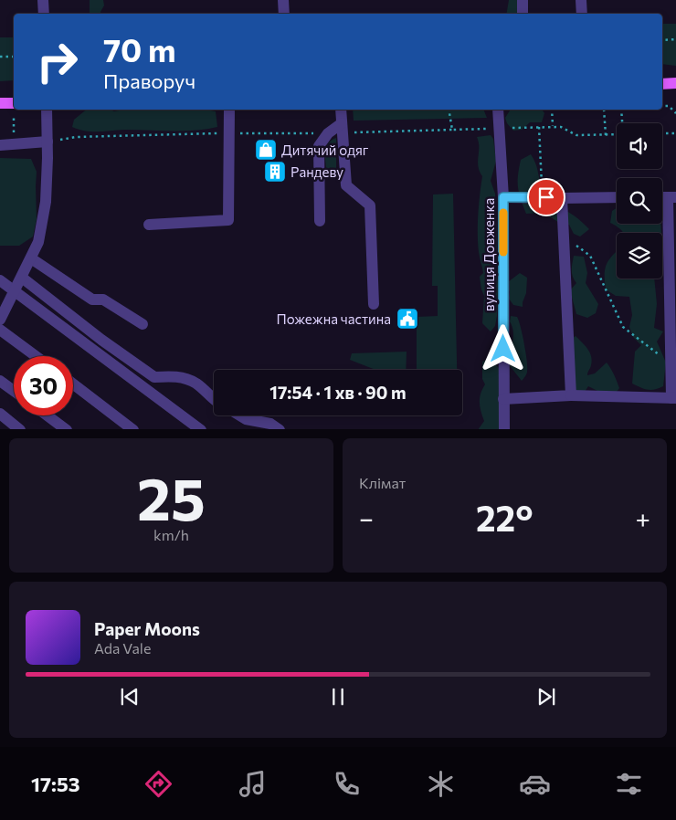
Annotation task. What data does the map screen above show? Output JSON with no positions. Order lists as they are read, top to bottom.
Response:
{
  "streets": {
    "street": ["вулиця Довженка"]
  },
  "places": {
    "shop": ["Дитячий одяг"],
    "building": ["Рандеву"],
    "public building": ["Пожежна частина"]
  },
  "page": {
    "turn": ["70 m", "Праворуч"],
    "limit": "30",
    "trip": "17:54 · 1 хв · 90 m",
    "tile": [
      ["25", "km/h"],
      "Клімат"
    ],
    "heat": ["−", "22°", "+"],
    "song": ["Paper Moons", "Ada Vale"],
    "tabs": "17:53"
  }
}
